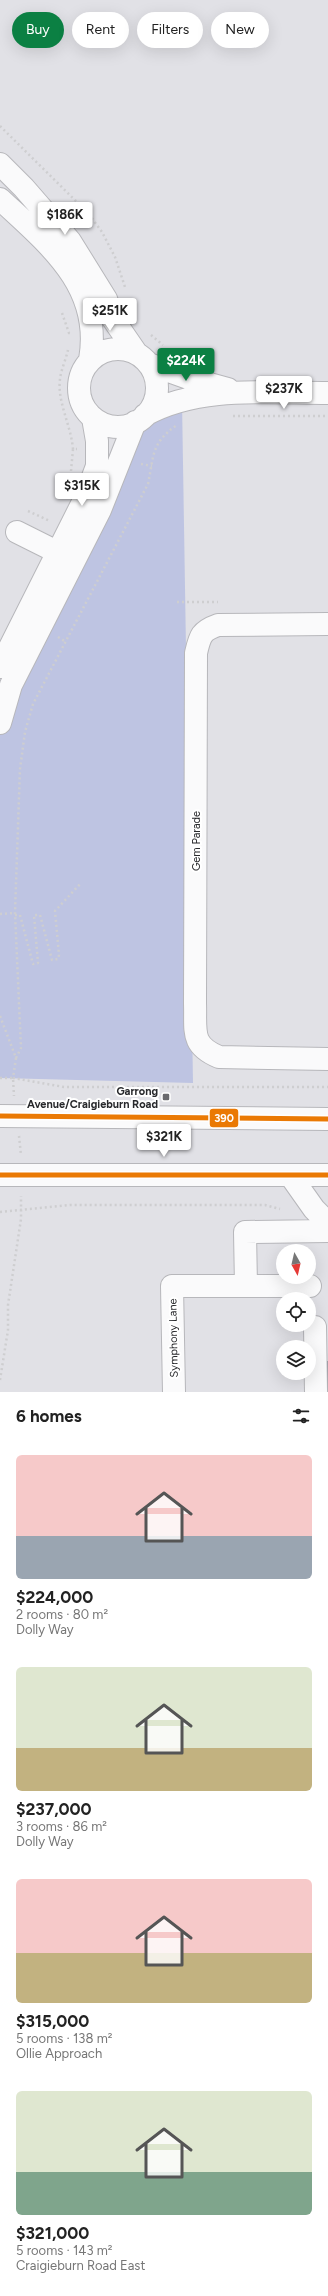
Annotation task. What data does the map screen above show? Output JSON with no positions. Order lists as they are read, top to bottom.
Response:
{
  "streets": {
    "street": ["Gem Parade", "Symphony Lane"]
  },
  "places": {
    "transit": ["Garrong Avenue/Craigieburn Road"]
  },
  "lines": ["transit line 390"],
  "north": "bottom",
  "page": {
    "chip": [
      "Buy",
      "Rent",
      "Filters",
      "New"
    ],
    "price": [
      "$186K",
      "$251K",
      "$224K",
      "$237K",
      "$315K",
      "$321K"
    ],
    "heading": "6 homes",
    "list": [
      {
        "name": "$224,000",
        "note": "2 rooms · 80 m² · Dolly Way"
      },
      {
        "name": "$237,000",
        "note": "3 rooms · 86 m² · Dolly Way"
      },
      {
        "name": "$315,000",
        "note": "5 rooms · 138 m² · Ollie Approach"
      },
      {
        "name": "$321,000",
        "note": "5 rooms · 143 m² · Craigieburn Road East"
      }
    ]
  }
}
